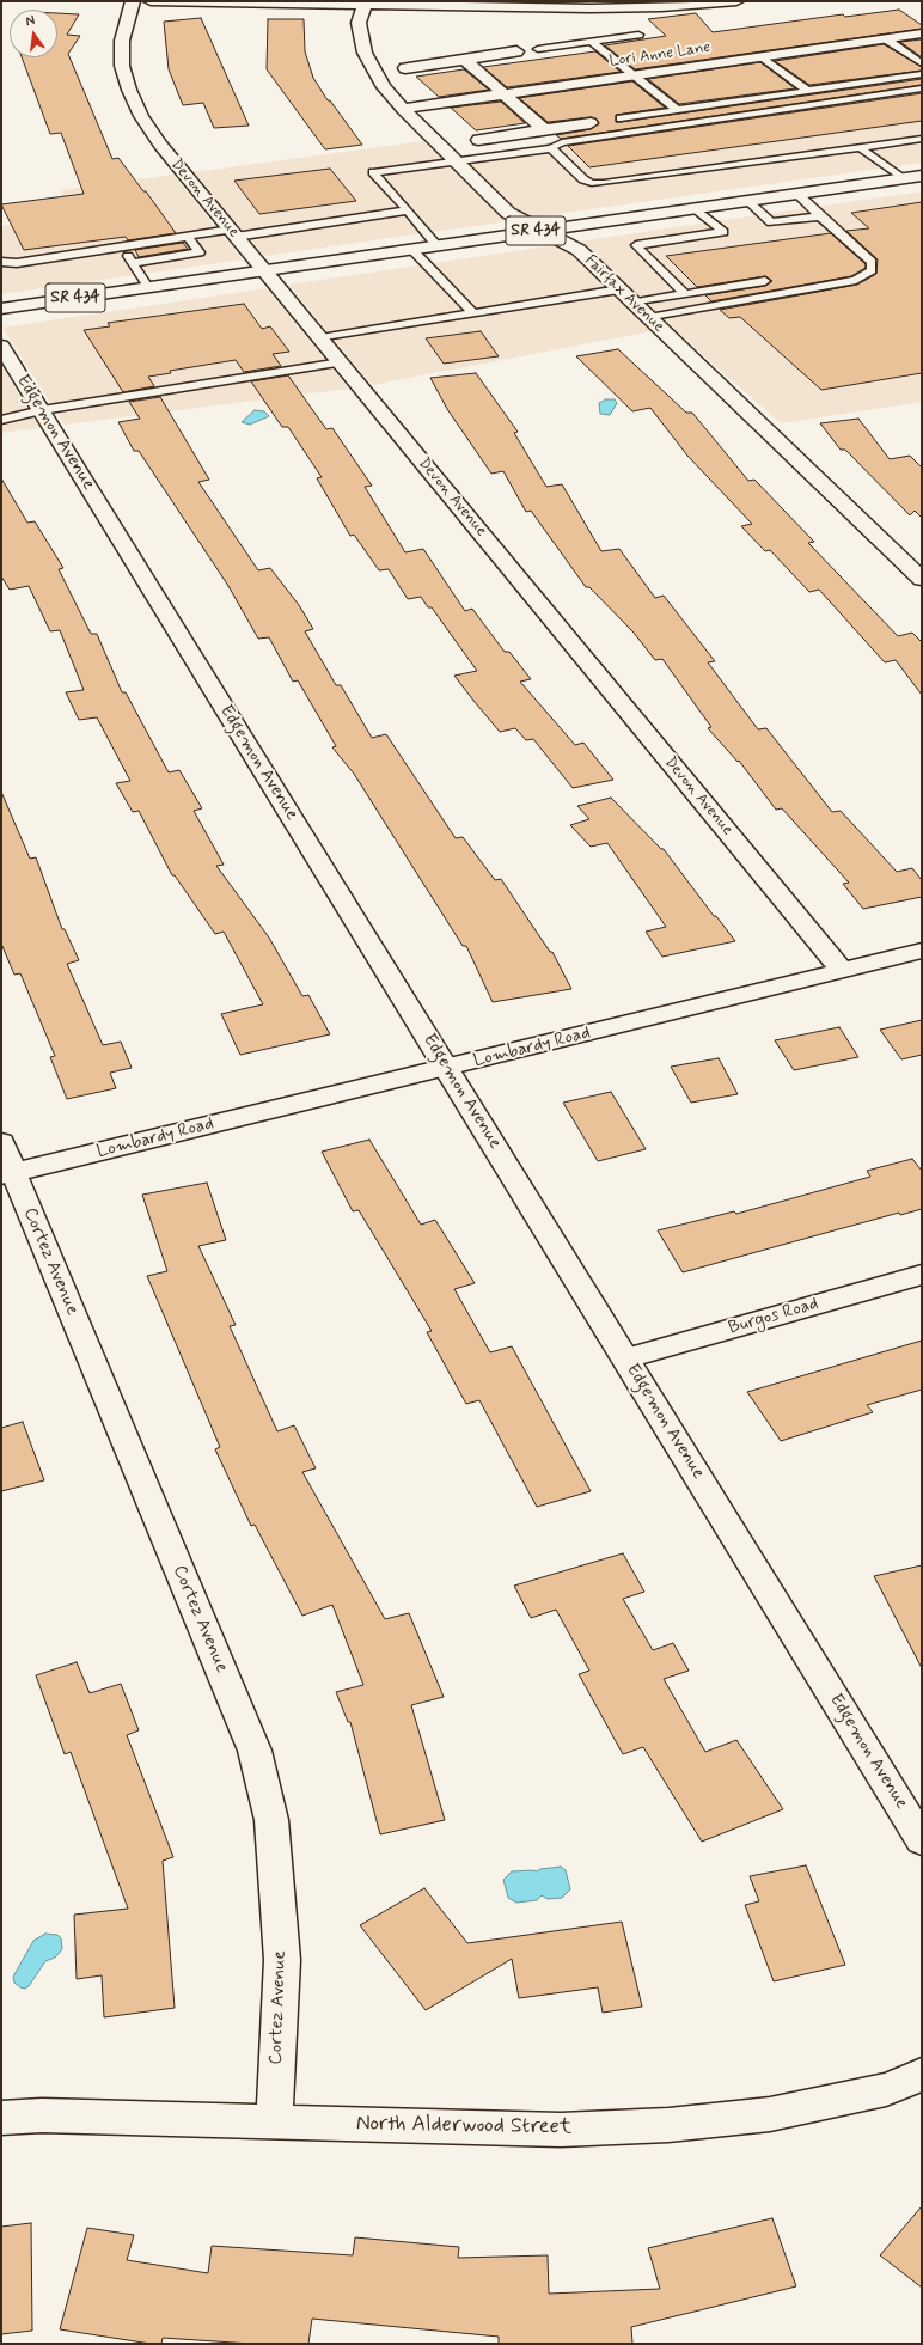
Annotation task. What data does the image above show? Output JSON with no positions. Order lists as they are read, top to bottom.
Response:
{
  "streets": {
    "street": [
      "Lori Anne Lane",
      "Devon Avenue",
      "SR 434",
      "Fairfax Avenue",
      "Edgemon Avenue",
      "Lombardy Road",
      "Cortez Avenue",
      "Burgos Road",
      "North Alderwood Street"
    ]
  },
  "crossings": [
    ["Lori Anne Lane", "Fairfax Avenue"],
    ["Devon Avenue", "SR 434"],
    ["Devon Avenue", "Lombardy Road"],
    ["SR 434", "Fairfax Avenue"],
    ["Edgemon Avenue", "Lombardy Road"],
    ["Edgemon Avenue", "Burgos Road"],
    ["Lombardy Road", "Cortez Avenue"],
    ["Cortez Avenue", "North Alderwood Street"]
  ],
  "north": "top"
}
